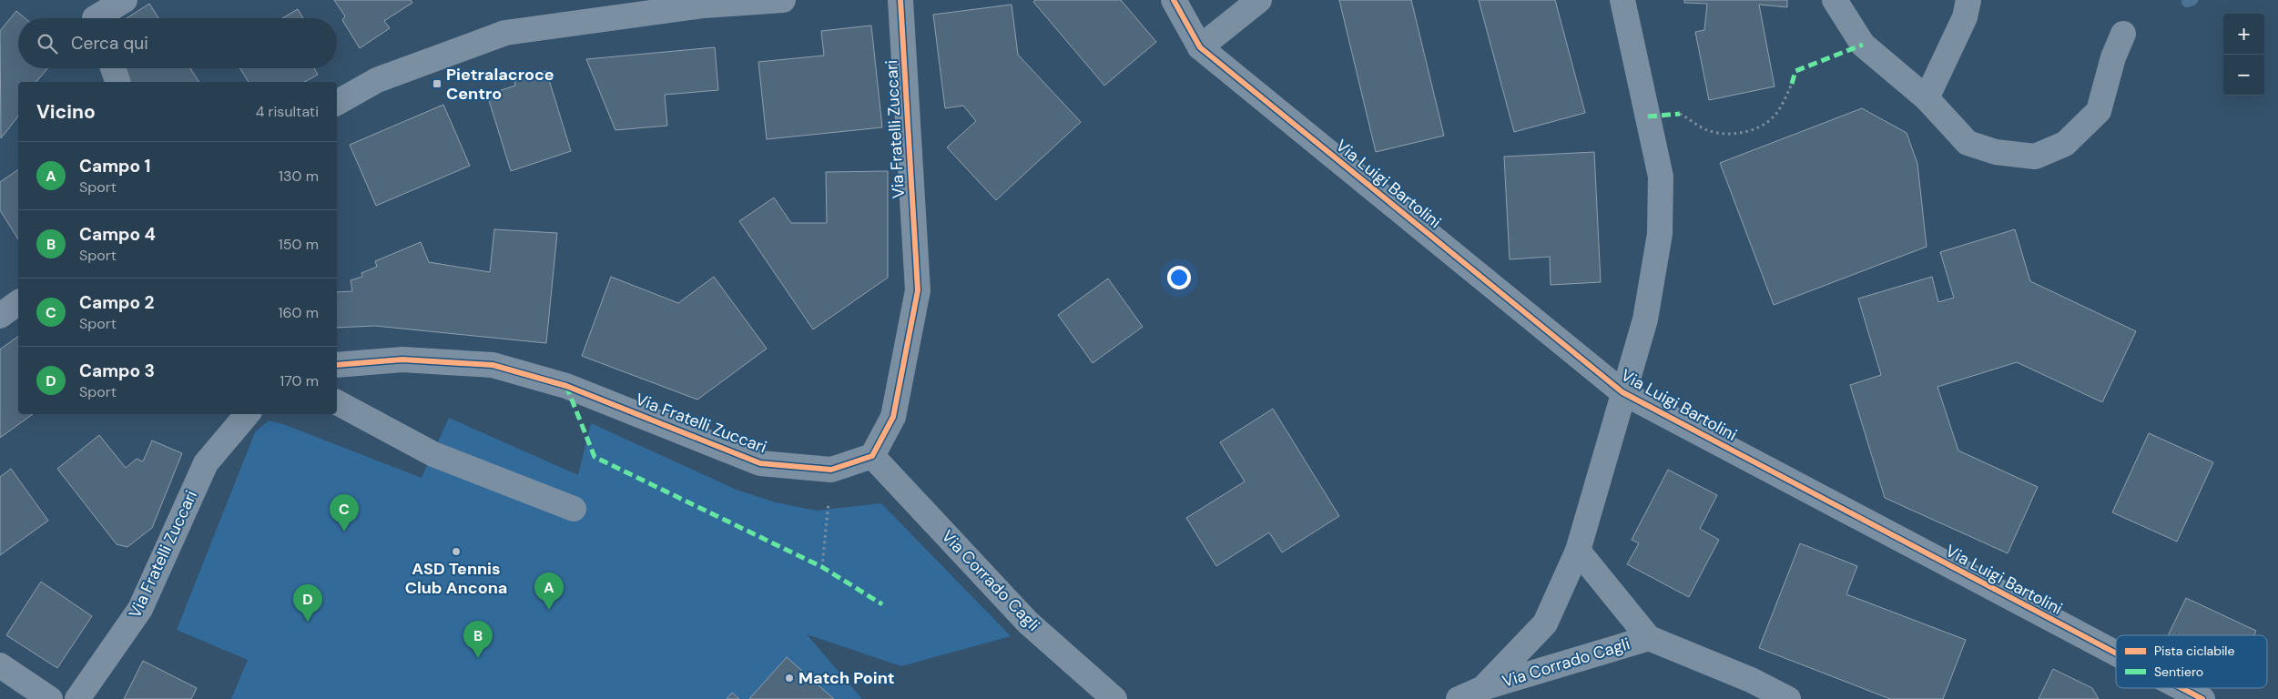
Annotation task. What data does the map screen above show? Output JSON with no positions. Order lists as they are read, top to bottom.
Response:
{
  "streets": {
    "street": ["Via Fratelli Zuccari", "Via Luigi Bartolini", "Via Corrado Cagli"]
  },
  "crossings": [
    ["Via Fratelli Zuccari", "Via Corrado Cagli"],
    ["Via Luigi Bartolini", "Via Corrado Cagli"]
  ],
  "places": {
    "transit": ["Pietralacroce Centro"],
    "other": ["ASD Tennis Club Ancona", "Match Point"]
  },
  "legend": ["Pista ciclabile", "Sentiero"],
  "page": {
    "map_buttons": ["+", "−"],
    "search": "Cerca qui",
    "heading": ["Vicino", "4 risultati"],
    "list": [
      {
        "mark": "A",
        "name": "Campo 1",
        "note": "Sport",
        "value": "130 m"
      },
      {
        "mark": "B",
        "name": "Campo 4",
        "note": "Sport",
        "value": "150 m"
      },
      {
        "mark": "C",
        "name": "Campo 2",
        "note": "Sport",
        "value": "160 m"
      },
      {
        "mark": "D",
        "name": "Campo 3",
        "note": "Sport",
        "value": "170 m"
      }
    ],
    "pins": [
      "C",
      "A",
      "D",
      "B"
    ]
  }
}
